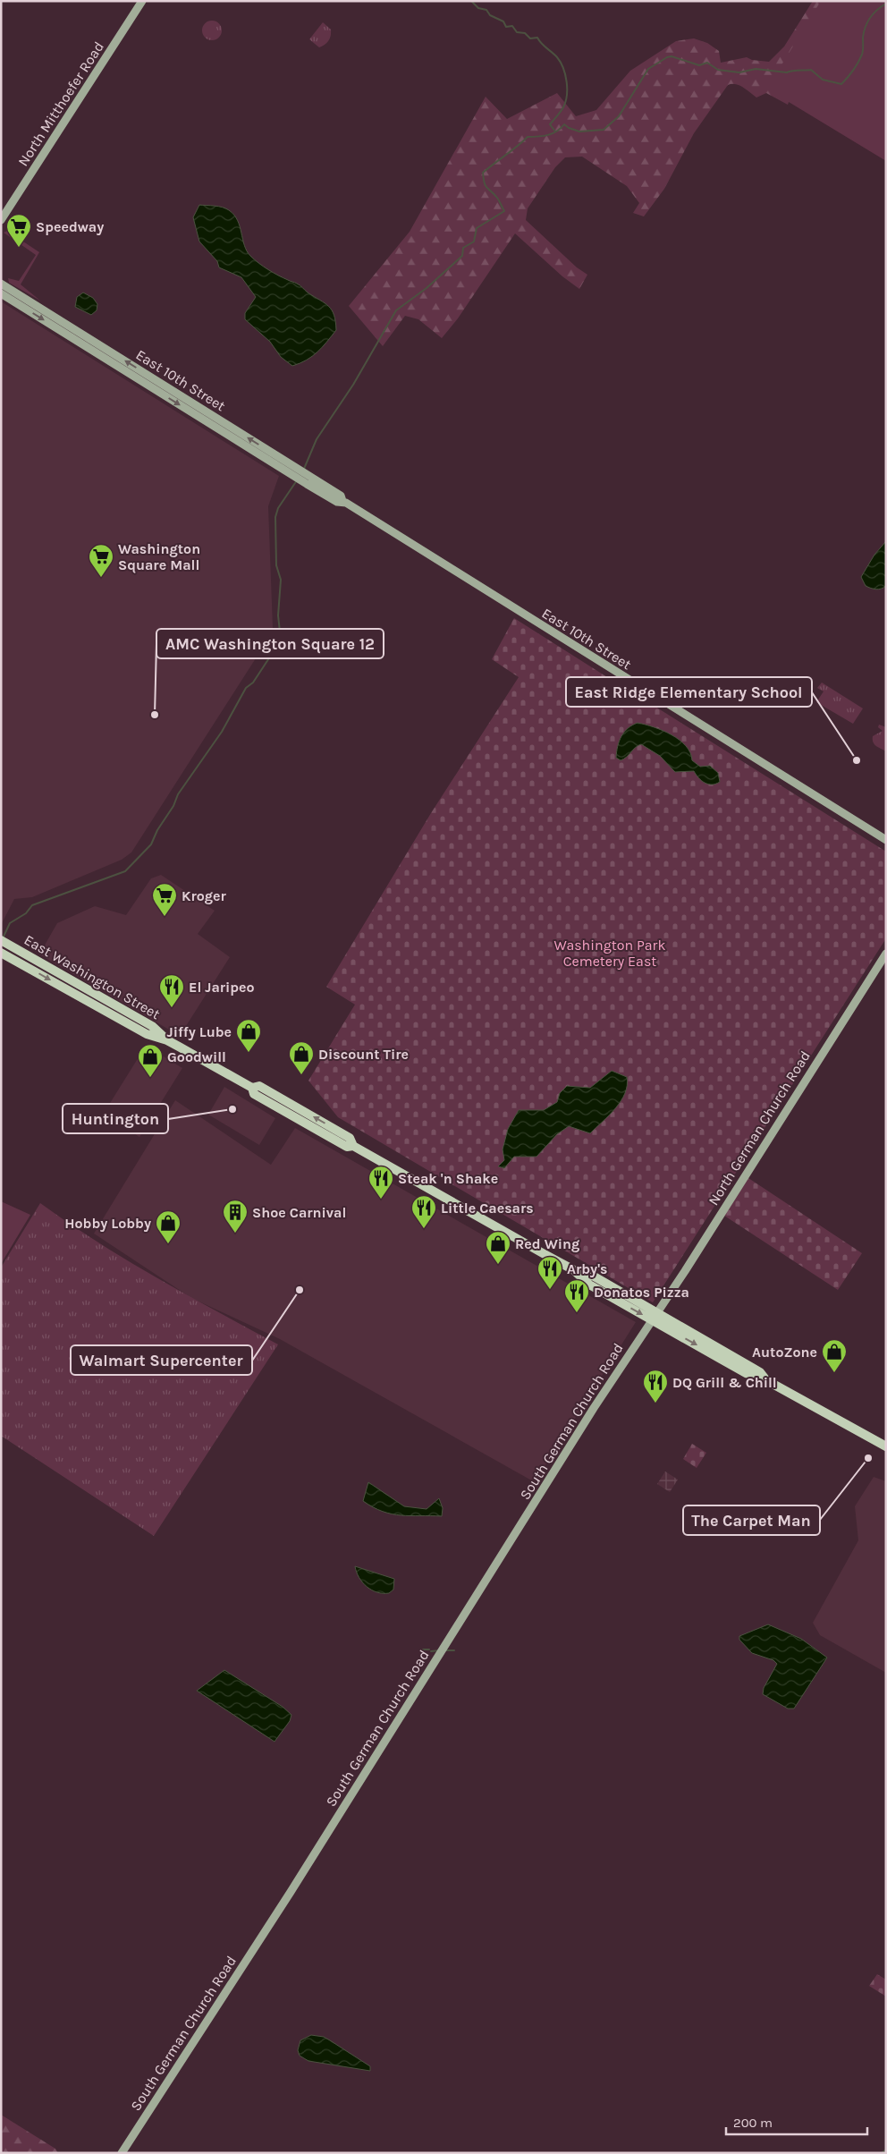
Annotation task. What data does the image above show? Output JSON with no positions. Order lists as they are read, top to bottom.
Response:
{
  "streets": {
    "main road": [
      "North Mitthoefer Road",
      "East 10th Street",
      "East Washington Street",
      "North German Church Road",
      "South German Church Road"
    ]
  },
  "crossings": [
    ["East Washington Street", "North German Church Road"],
    ["East Washington Street", "South German Church Road"],
    ["North German Church Road", "South German Church Road"]
  ],
  "parks": ["Washington Park Cemetery East"],
  "places": {
    "supermarket": ["Speedway", "Washington Square Mall", "Kroger"],
    "other": [
      "AMC Washington Square 12",
      "East Ridge Elementary School",
      "Huntington",
      "Walmart Supercenter",
      "The Carpet Man"
    ],
    "restaurant": [
      "El Jaripeo",
      "Steak 'n Shake",
      "Little Caesars",
      "Arby's",
      "Donatos Pizza",
      "DQ Grill & Chill"
    ],
    "shop": [
      "Jiffy Lube",
      "Discount Tire",
      "Goodwill",
      "Hobby Lobby",
      "Red Wing",
      "AutoZone"
    ],
    "building": ["Shoe Carnival"]
  },
  "scale_bar": "200 m"
}
